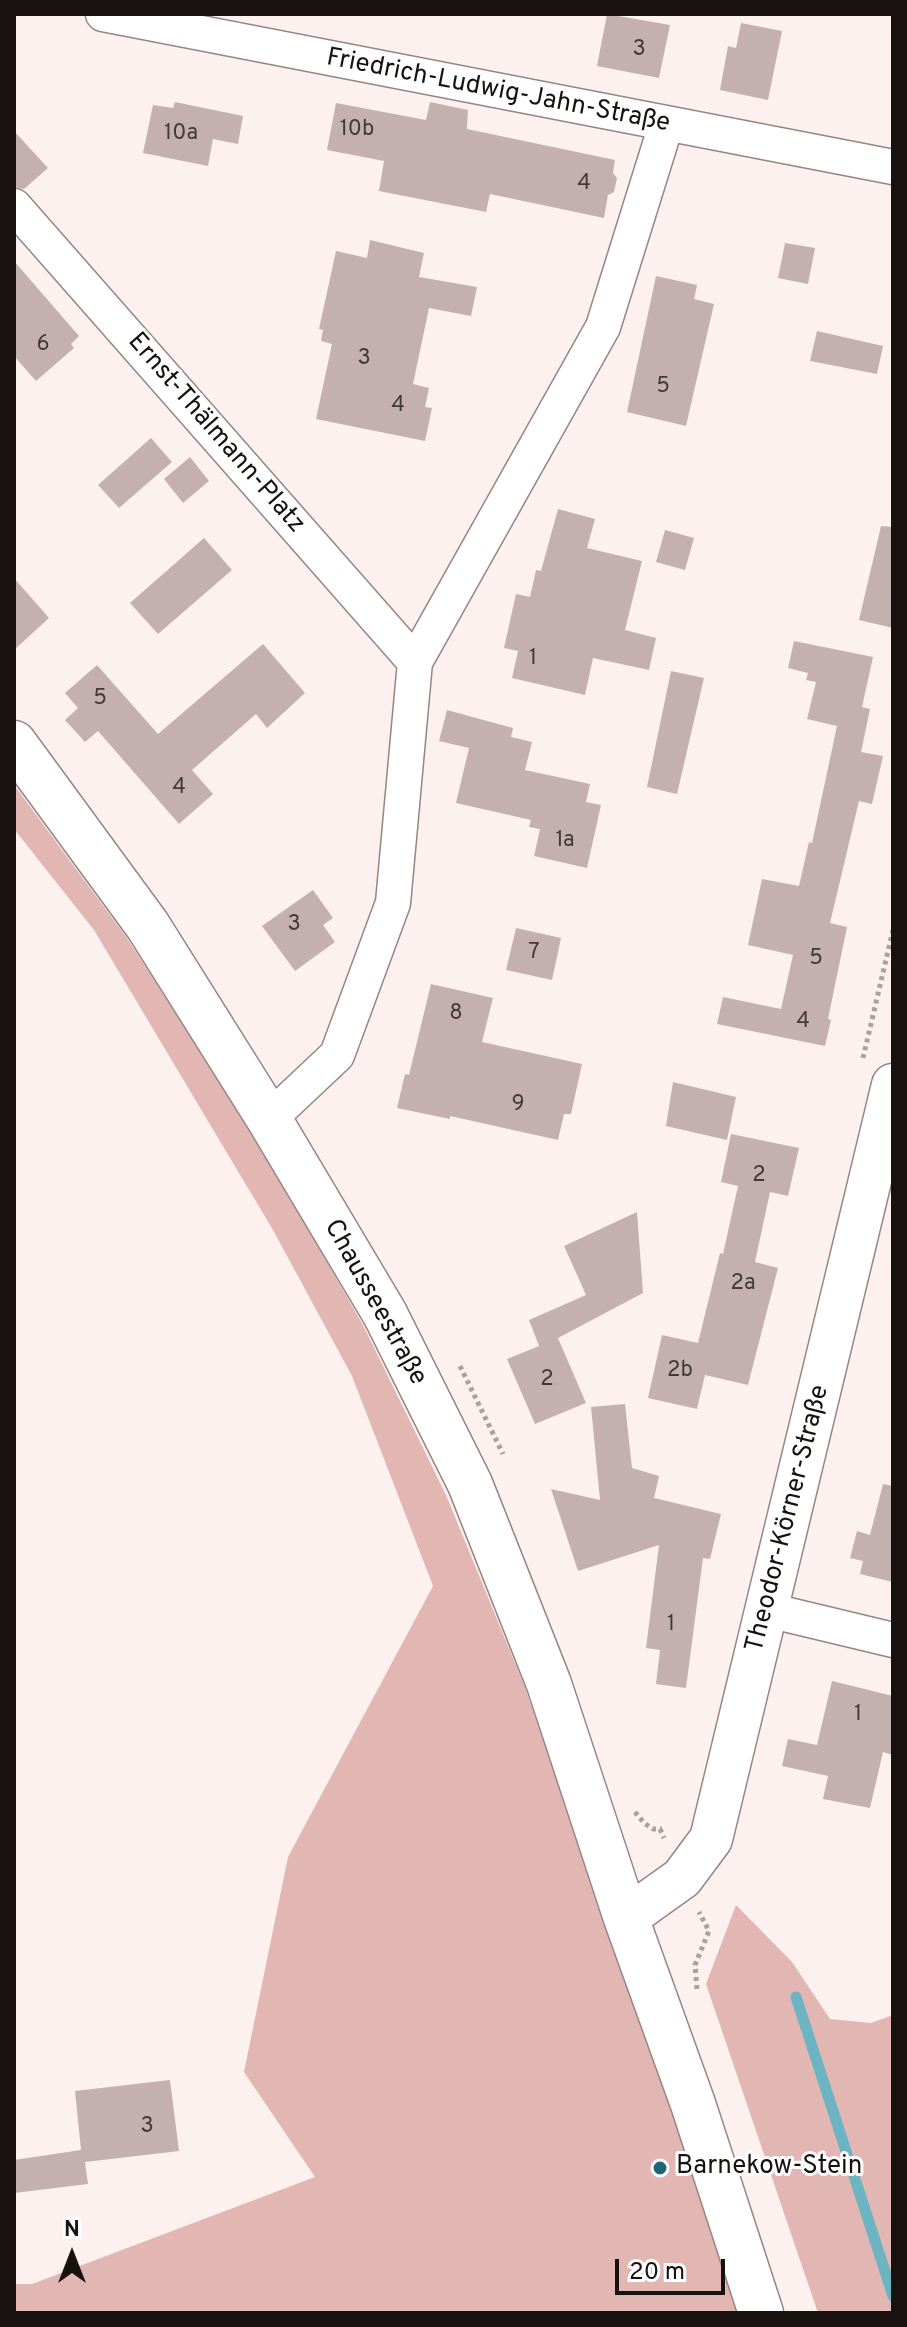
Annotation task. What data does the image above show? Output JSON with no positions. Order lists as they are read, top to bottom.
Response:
{
  "streets": {
    "main road": ["Chausseestraße"],
    "street": ["Friedrich-Ludwig-Jahn-Straße", "Ernst-Thälmann-Platz", "Theodor-Körner-Straße"]
  },
  "crossings": [
    ["Chausseestraße", "Theodor-Körner-Straße"]
  ],
  "places": ["Barnekow-Stein"],
  "house_numbers": [
    "3",
    "10b",
    "10a",
    "4",
    "6",
    "3",
    "5",
    "4",
    "1",
    "5",
    "4",
    "1a",
    "3",
    "7",
    "5",
    "8",
    "4",
    "9",
    "2",
    "2a",
    "2b",
    "2",
    "1",
    "1",
    "3"
  ],
  "scale_bar": "20 m",
  "north": "top"
}
